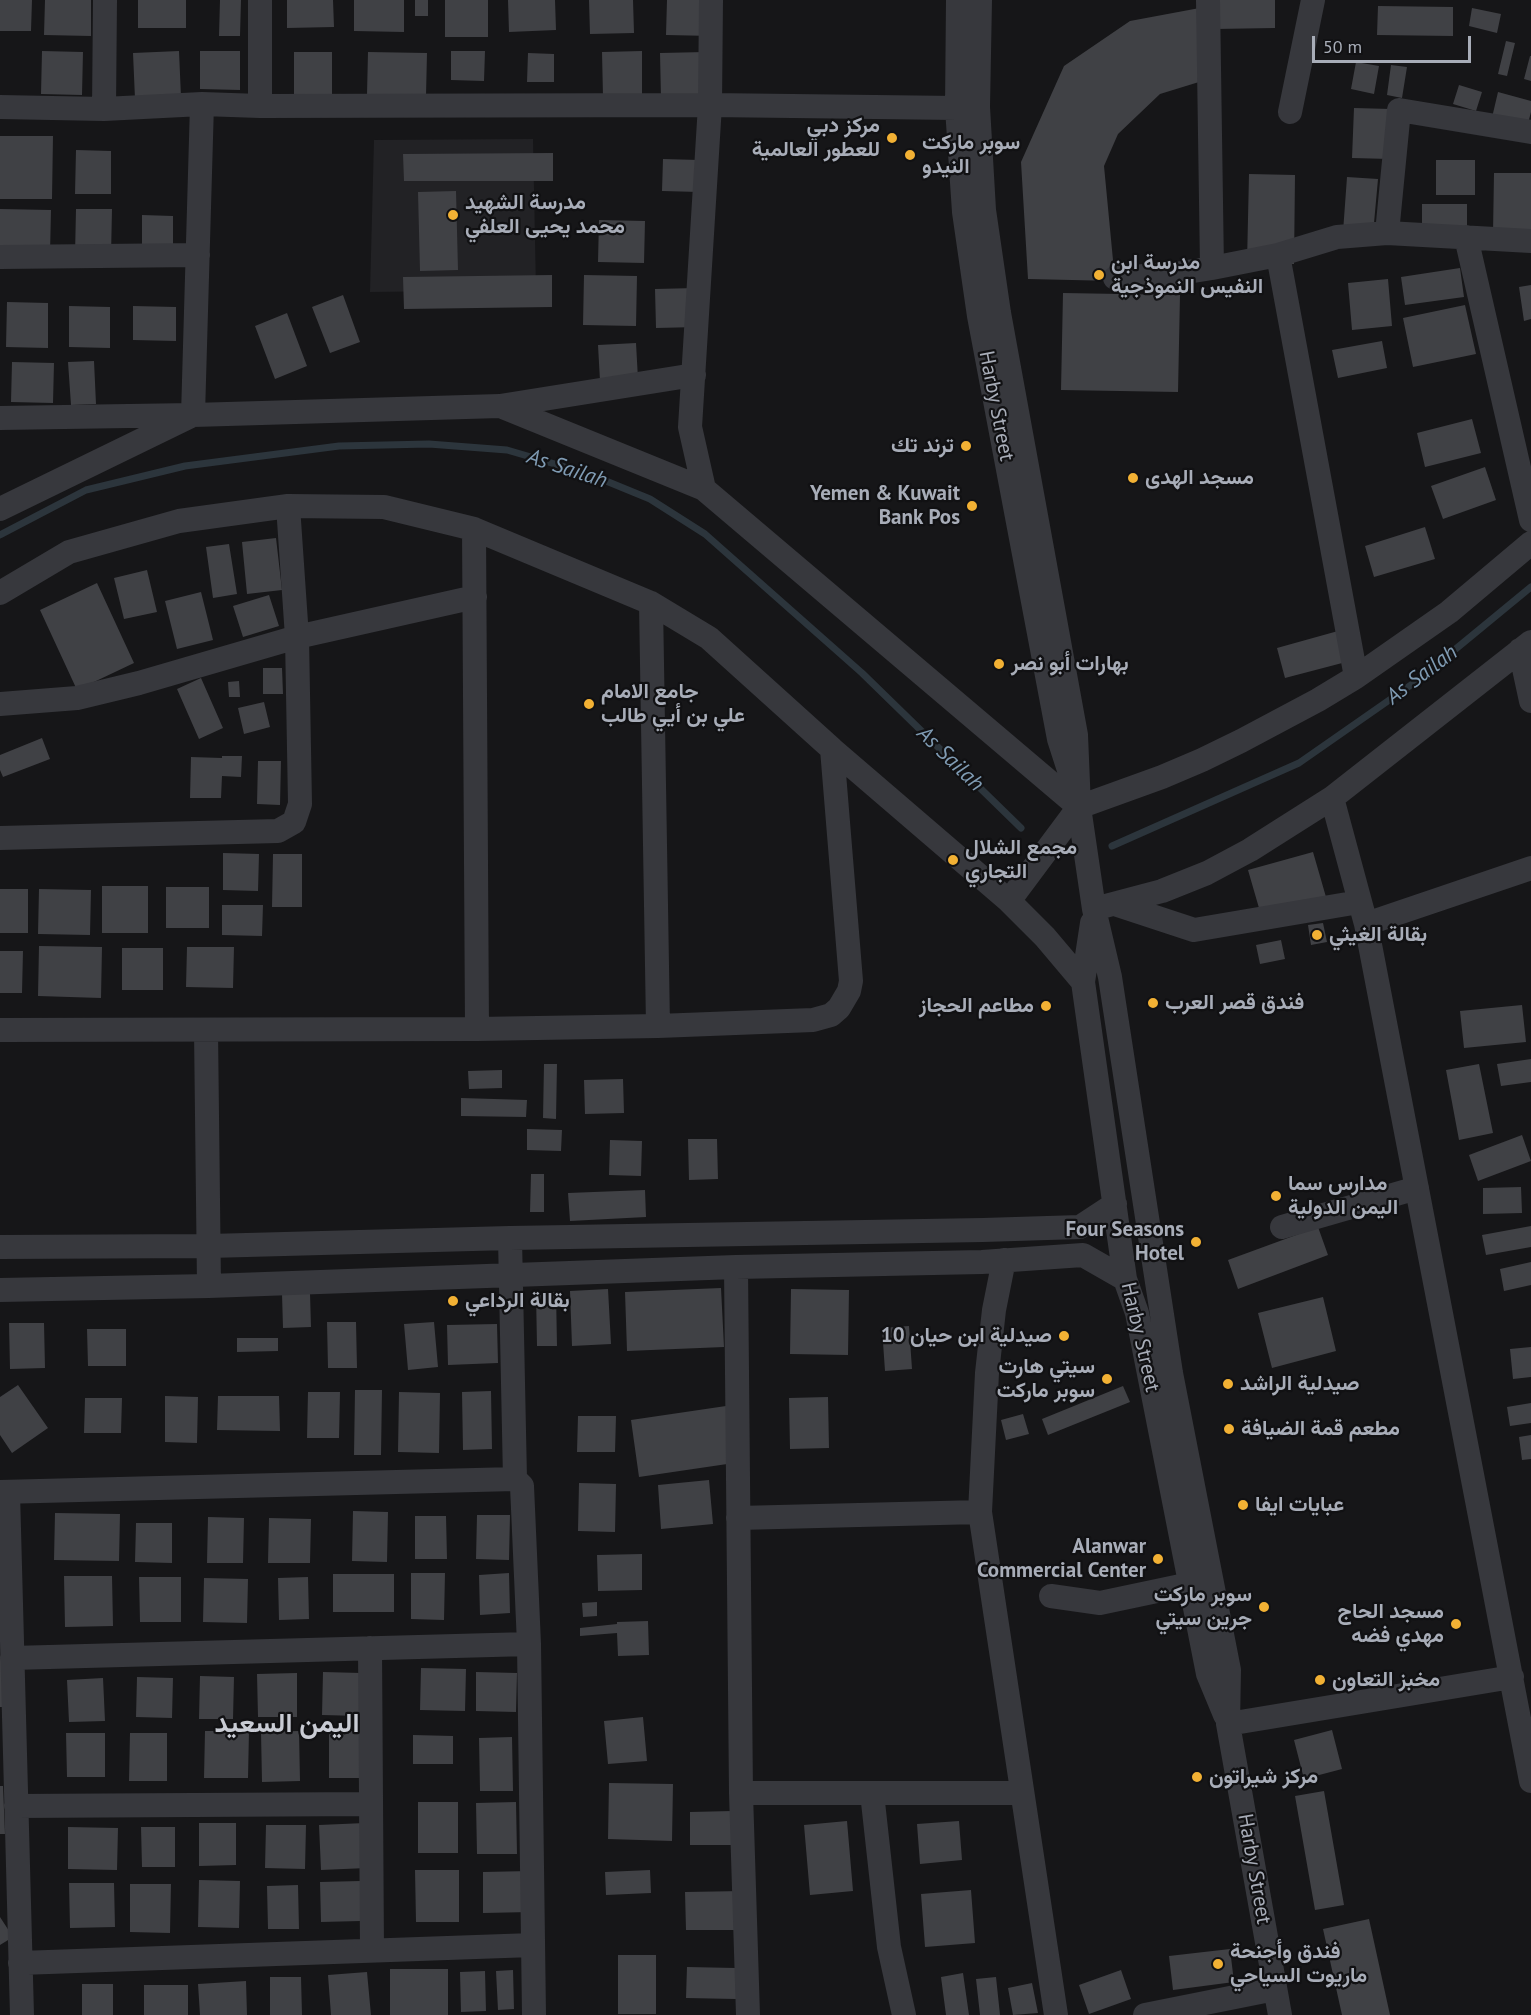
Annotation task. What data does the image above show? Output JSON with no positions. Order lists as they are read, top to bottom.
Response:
{
  "streets": {
    "street": ["Harby Street"]
  },
  "districts": ["اليمن السعيد"],
  "water": ["As Sailah"],
  "places": [
    "مركز دبي للعطور العالمية",
    "سوبر ماركت النيدو",
    "مدرسة الشهيد محمد يحيى العلفي",
    "مدرسة ابن النفيس النموذجية",
    "ترند تك",
    "مسجد الهدى",
    "Yemen & Kuwait Bank Pos",
    "بهارات أبو نصر",
    "جامع الامام علي بن أيي طالب",
    "مجمع الشلال التجاري",
    "بقالة الغيثي",
    "فندق قصر العرب",
    "مطاعم الحجاز",
    "مدارس سما اليمن الدولية",
    "Four Seasons Hotel",
    "بقالة الرداعي",
    "صيدلية ابن حيان 10",
    "سيتي هارت سوبر ماركت",
    "صيدلية الراشد",
    "مطعم قمة الضيافة",
    "عبايات ايفا",
    "Alanwar Commercial Center",
    "سوبر ماركت جرين سيتي",
    "مسجد الحاج مهدي فضه",
    "مخبز التعاون",
    "مركز شيراتون",
    "فندق وأجنحة ماريوت السياحي"
  ],
  "scale_bar": "50 m"
}
